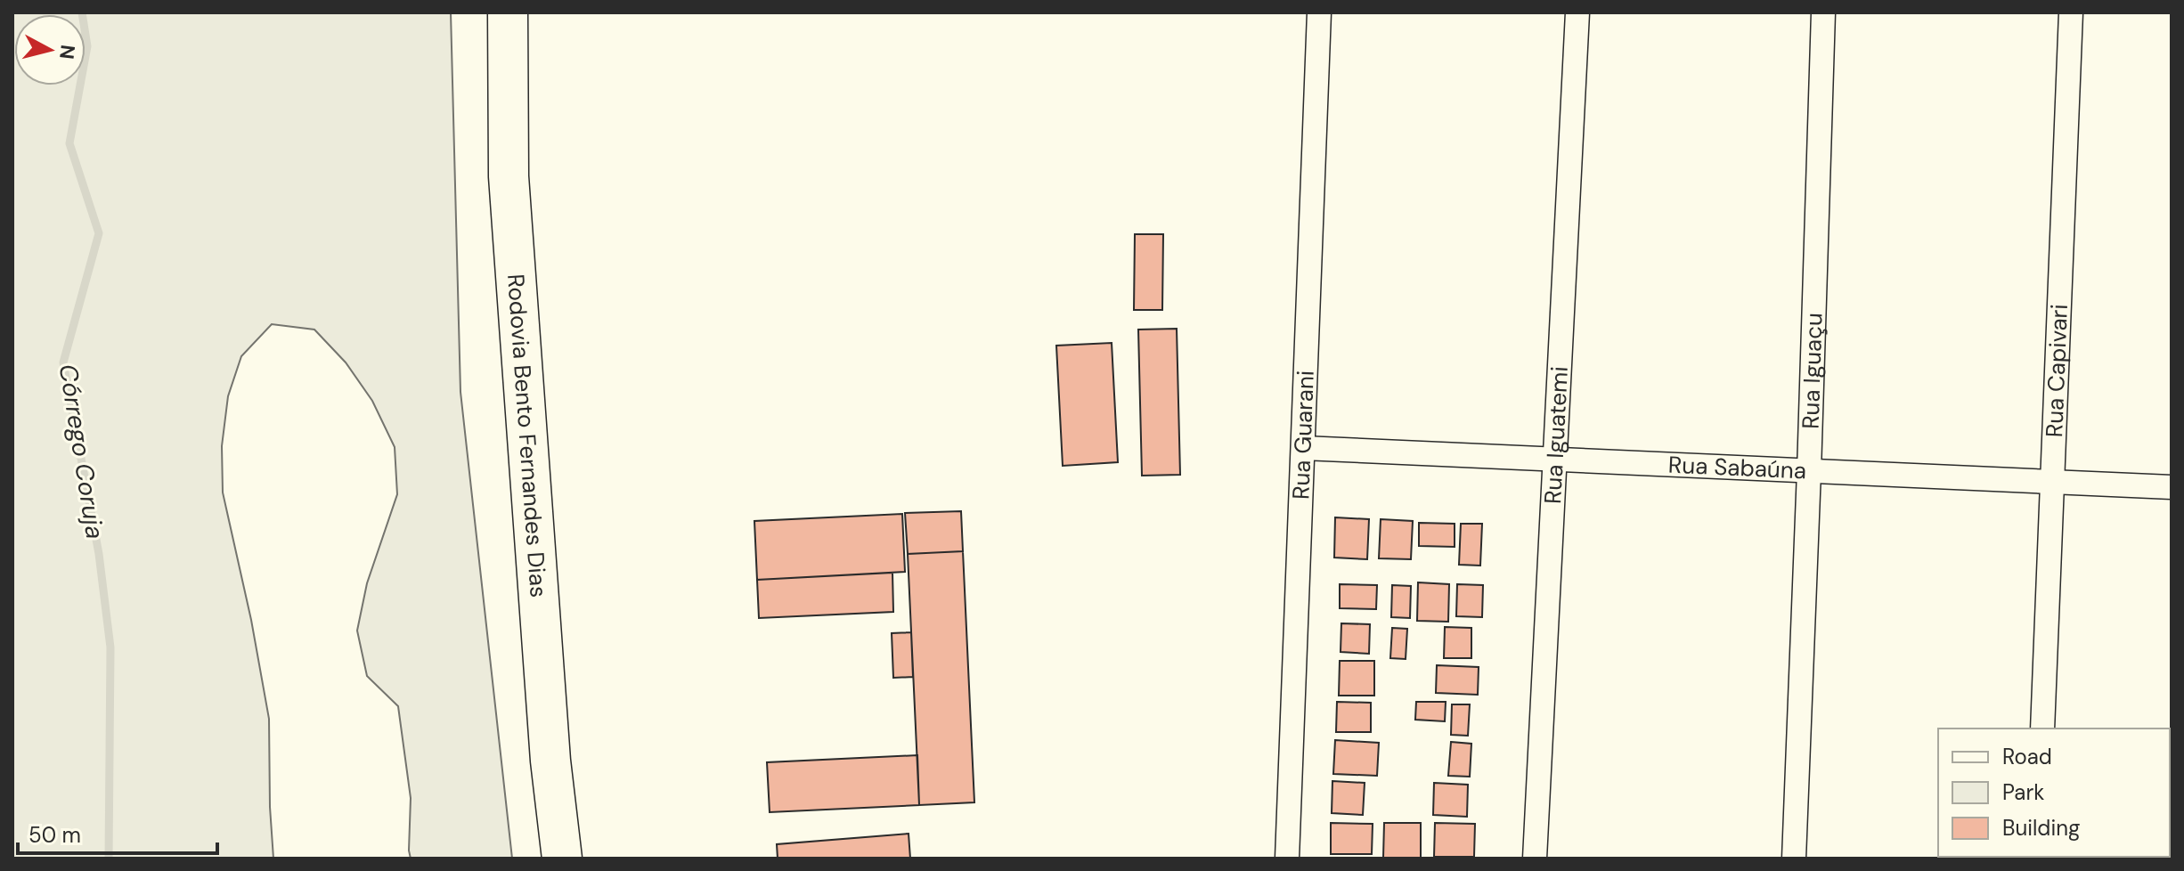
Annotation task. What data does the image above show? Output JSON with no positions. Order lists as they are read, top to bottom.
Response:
{
  "streets": {
    "highway": ["Rodovia Bento Fernandes Dias"],
    "street": [
      "Rua Iguaçu",
      "Rua Capivari",
      "Rua Guarani",
      "Rua Iguatemi",
      "Rua Sabaúna"
    ]
  },
  "crossings": [
    ["Rua Iguaçu", "Rua Sabaúna"],
    ["Rua Capivari", "Rua Sabaúna"],
    ["Rua Guarani", "Rua Sabaúna"],
    ["Rua Iguatemi", "Rua Sabaúna"]
  ],
  "water": ["Córrego Coruja"],
  "legend": ["Road", "Park", "Building"],
  "scale_bar": "50 m",
  "north": "right"
}
